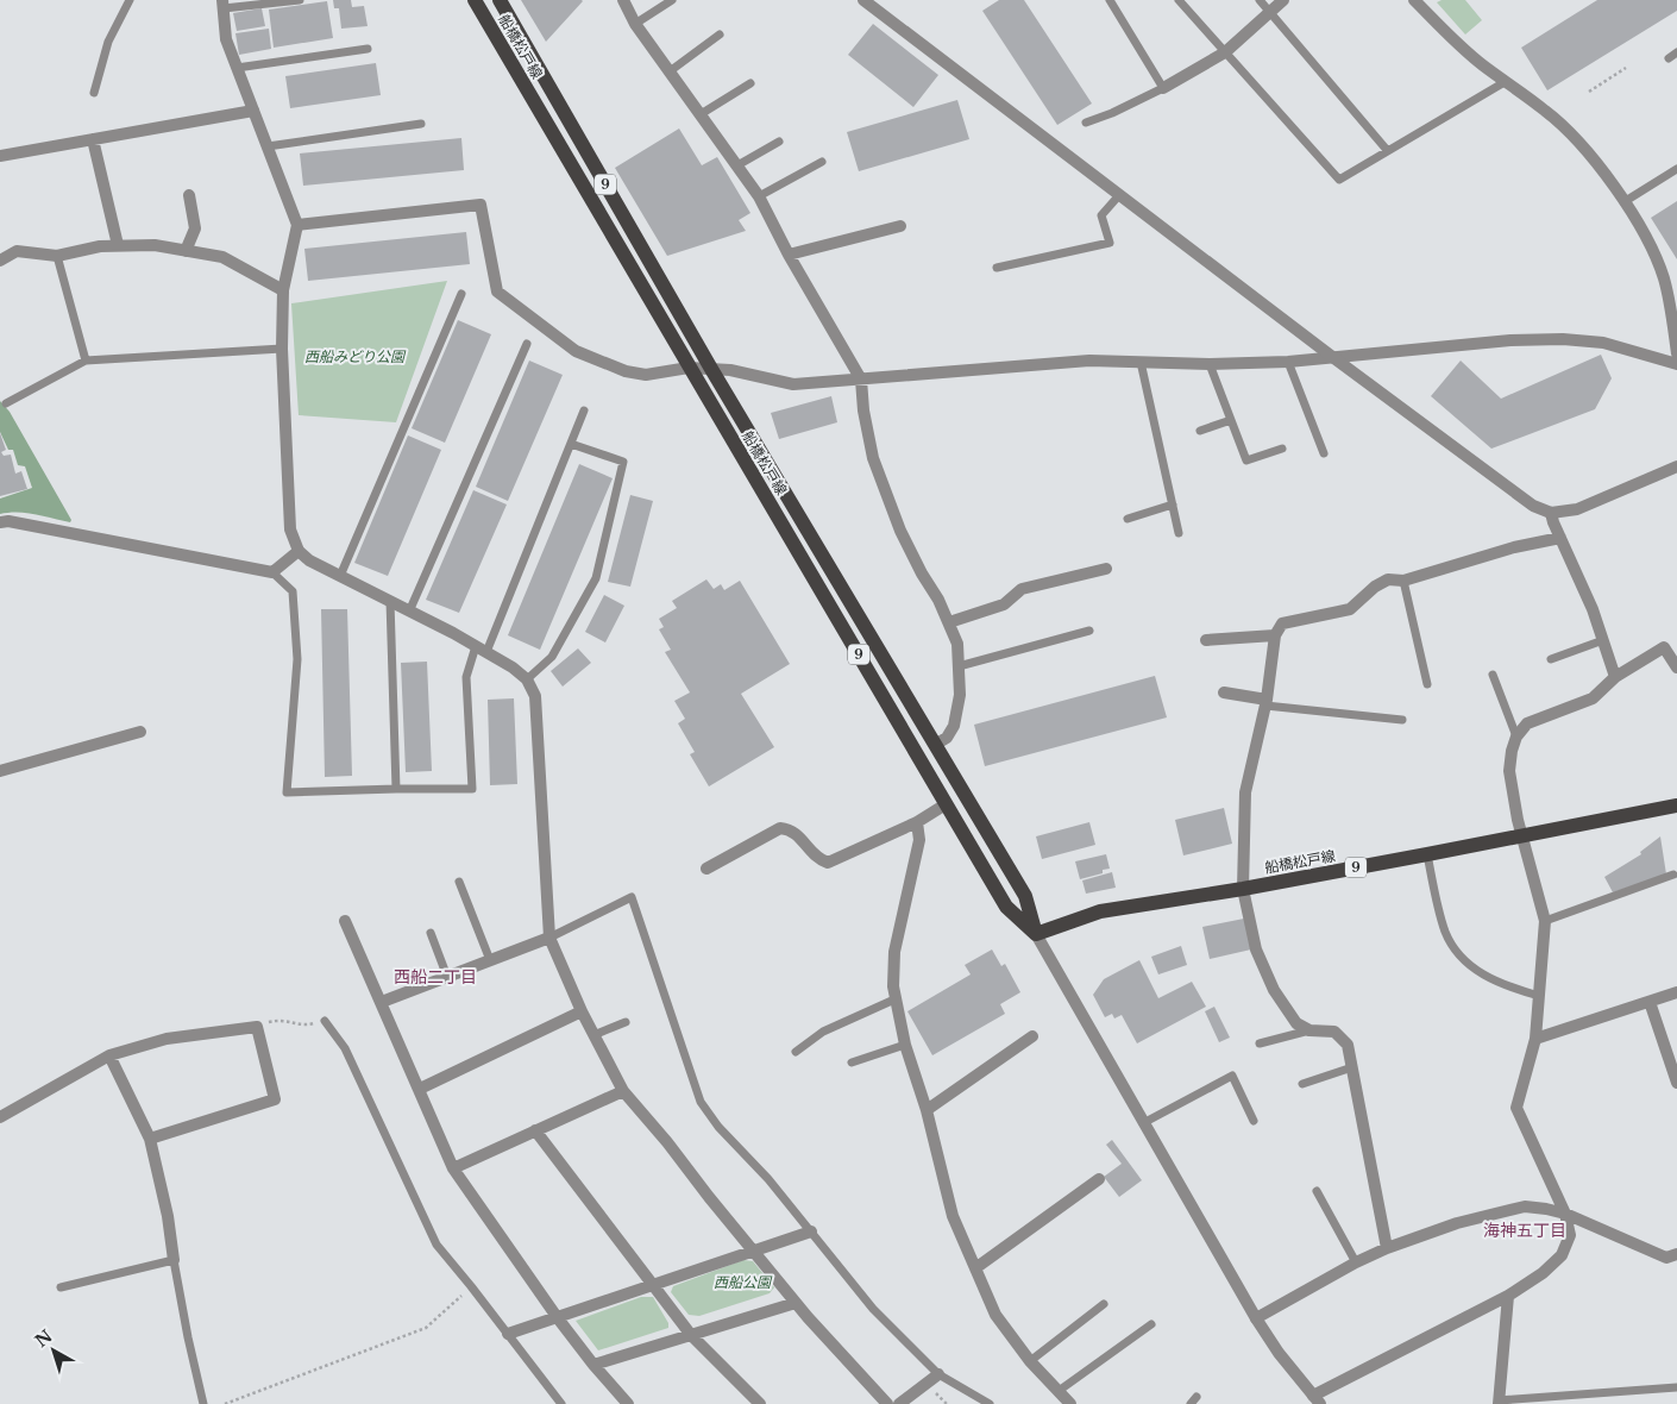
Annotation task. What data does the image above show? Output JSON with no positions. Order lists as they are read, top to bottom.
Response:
{
  "streets": {
    "main road": ["船橋松戸線", "9"]
  },
  "districts": ["西船二丁目", "海神五丁目"],
  "parks": ["西船みどり公園", "西船公園"],
  "north": "top left"
}
